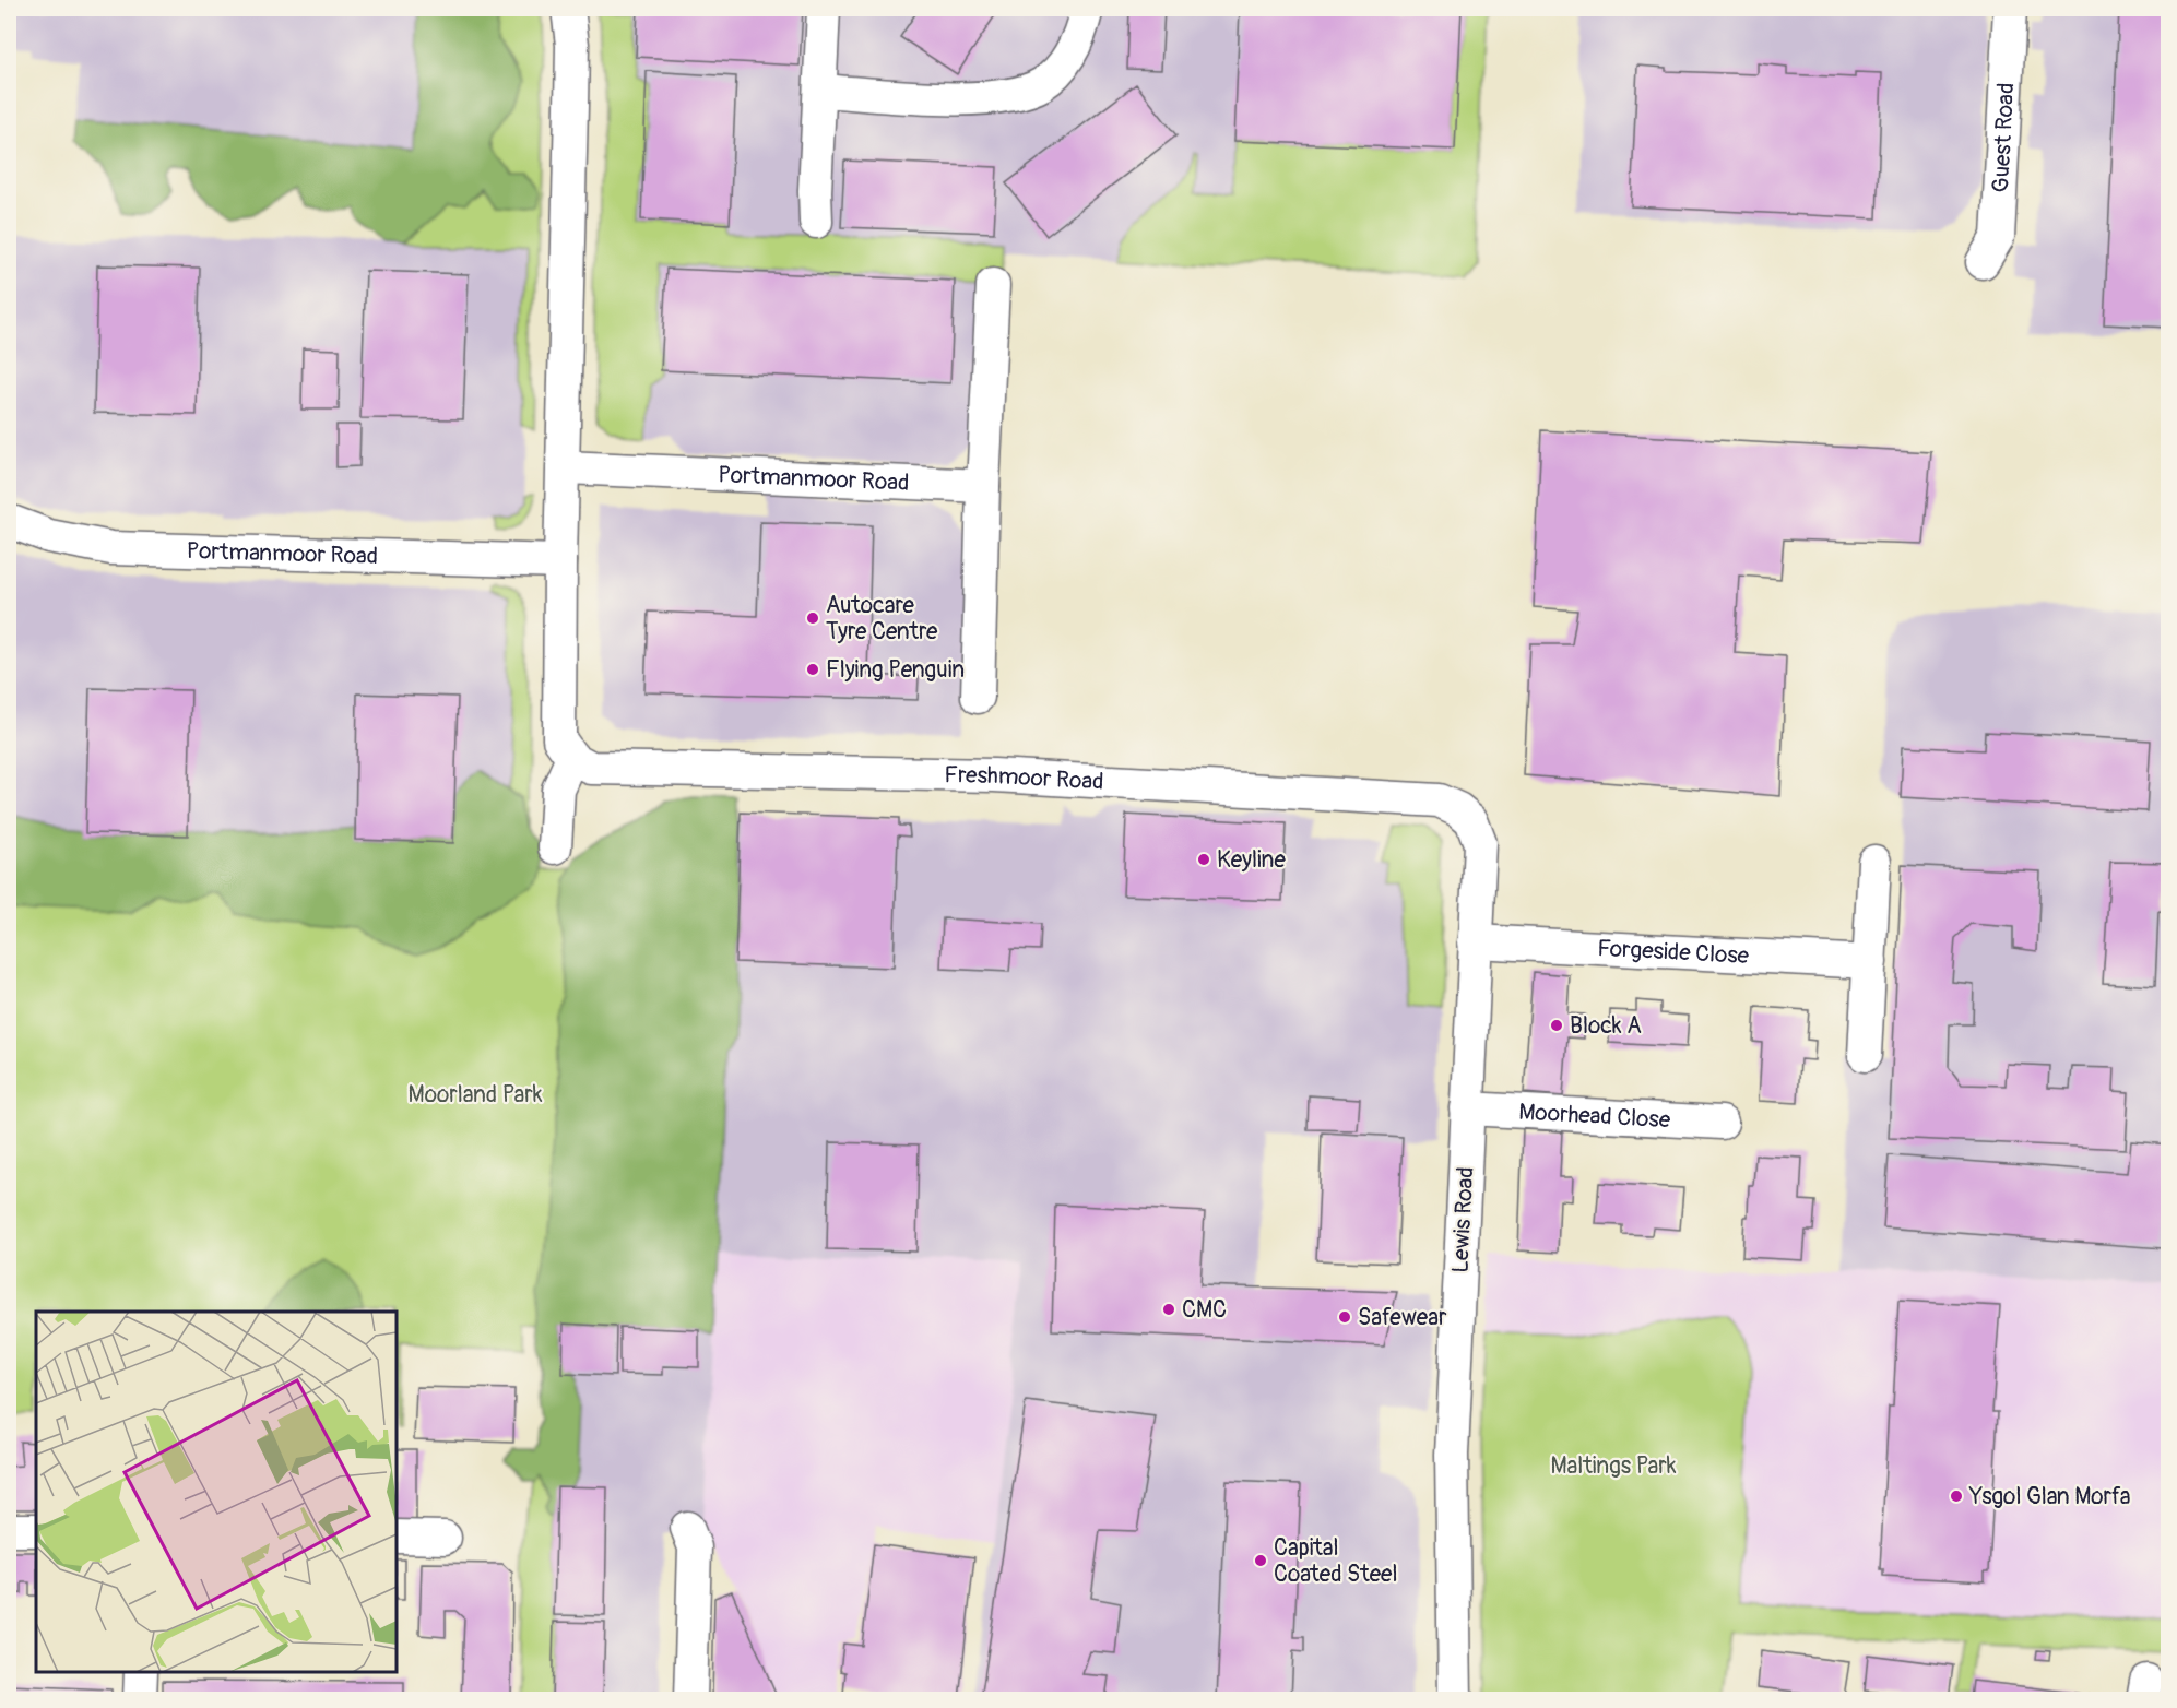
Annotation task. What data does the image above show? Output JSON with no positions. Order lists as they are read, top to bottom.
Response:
{
  "streets": {
    "street": [
      "Guest Road",
      "Portmanmoor Road",
      "Freshmoor Road",
      "Forgeside Close",
      "Moorhead Close",
      "Lewis Road"
    ]
  },
  "crossings": [
    ["Freshmoor Road", "Lewis Road"],
    ["Forgeside Close", "Lewis Road"],
    ["Moorhead Close", "Lewis Road"]
  ],
  "parks": ["Moorland Park", "Maltings Park"],
  "places": [
    "Autocare Tyre Centre",
    "Flying Penguin",
    "Keyline",
    "Block A",
    "CMC",
    "Safewear",
    "Ysgol Glan Morfa",
    "Capital Coated Steel"
  ]
}
